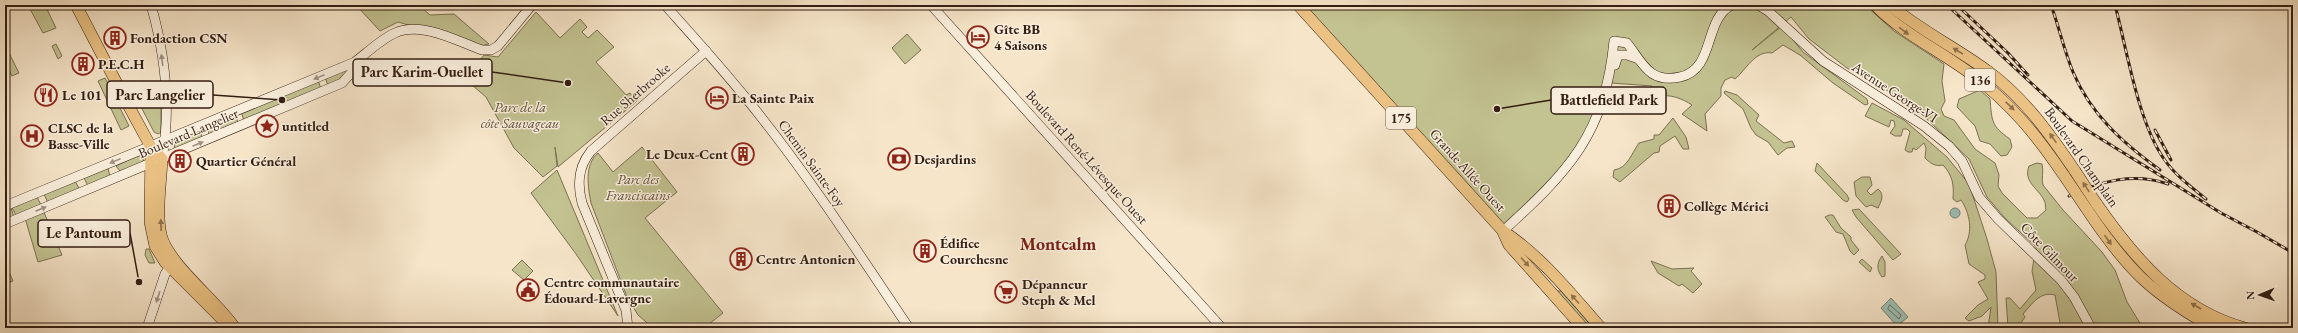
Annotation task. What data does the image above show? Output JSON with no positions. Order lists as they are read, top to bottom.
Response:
{
  "streets": {
    "main road": [
      "136",
      "175",
      "Boulevard Champlain",
      "Grande Allée Ouest"
    ],
    "street": [
      "Avenue George-VI",
      "Rue Sherbrooke",
      "Boulevard Langelier",
      "Boulevard René-Lévesque Ouest",
      "Chemin Sainte-Foy",
      "Côte Gilmour"
    ]
  },
  "crossings": [
    ["Avenue George-VI", "Côte Gilmour"],
    ["Rue Sherbrooke", "Chemin Sainte-Foy"]
  ],
  "districts": ["Montcalm"],
  "parks": ["Parc de la côte Sauvageau", "Parc des Franciscains"],
  "places": {
    "hotel": ["Gîte BB 4 Saisons", "La Sainte Paix"],
    "building": [
      "Fondaction CSN",
      "P.E.C.H",
      "Le Deux-Cent",
      "Quartier Général",
      "Collège Mérici",
      "Édifice Courchesne",
      "Centre Antonien"
    ],
    "other": [
      "Parc Karim-Ouellet",
      "Parc Langelier",
      "Battlefield Park",
      "Le Pantoum"
    ],
    "restaurant": ["Le 101"],
    "place": ["untitled"],
    "hospital": ["CLSC de la Basse-Ville"],
    "bank": ["Desjardins"],
    "public building": ["Centre communautaire Édouard-Lavergne"],
    "supermarket": ["Dépanneur Steph & Mel"]
  },
  "north": "left"
}
